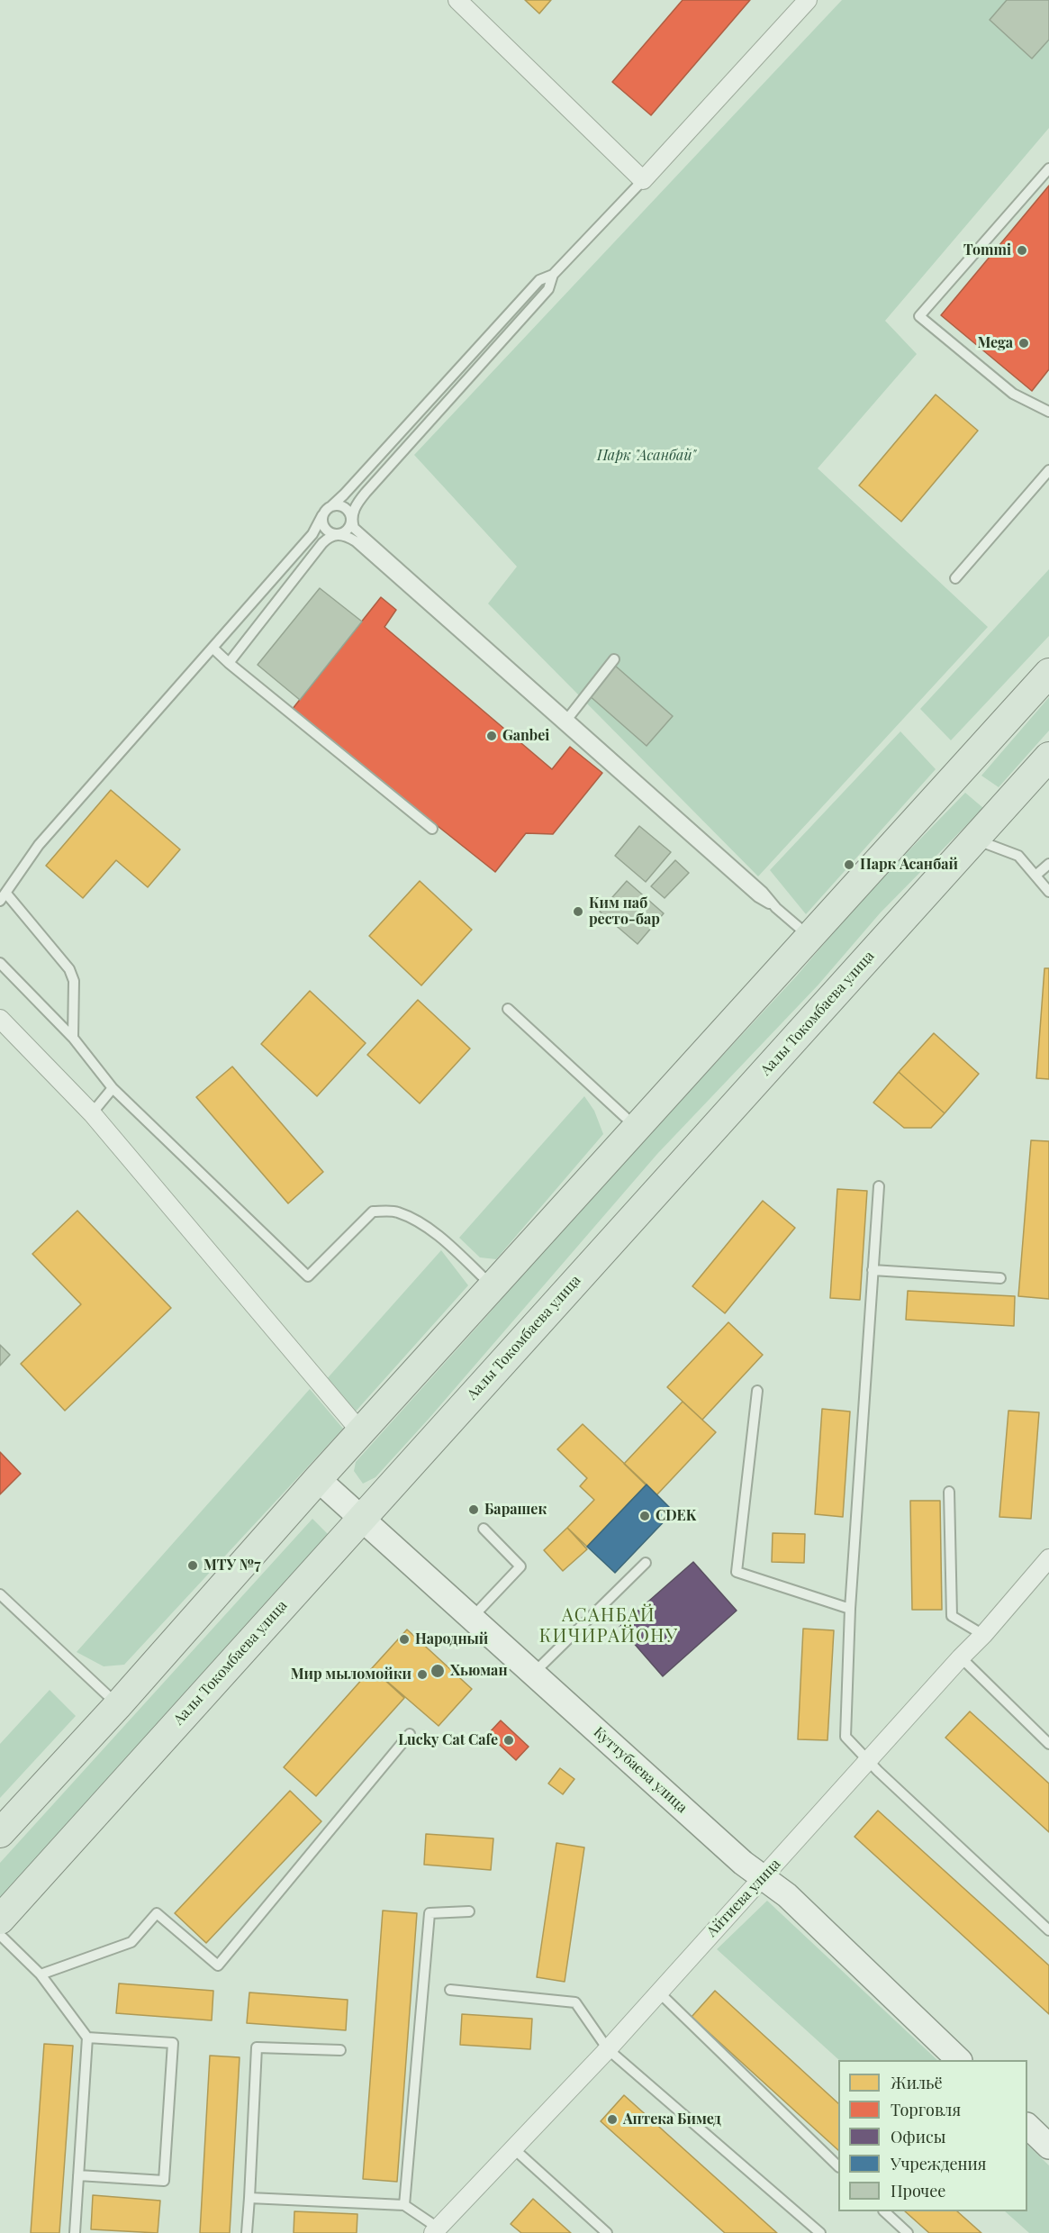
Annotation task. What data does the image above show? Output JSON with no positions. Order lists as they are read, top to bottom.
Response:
{
  "streets": {
    "main road": ["Аалы Токомбаева улица", "Куттубаева улица"],
    "street": ["Айтиева улица"]
  },
  "crossings": [
    ["Аалы Токомбаева улица", "Куттубаева улица"],
    ["Куттубаева улица", "Айтиева улица"]
  ],
  "districts": ["АСАНБАЙ КИЧИРАЙОНУ"],
  "parks": ["Парк \"Асанбай\""],
  "places": [
    "Tommi",
    "Mega",
    "Ganbei",
    "Парк Асанбай",
    "Ким паб ресто-бар",
    "Барашек",
    "CDEK",
    "МТУ №7",
    "Народный",
    "Хьюман",
    "Мир мыломойки",
    "Lucky Cat Cafe",
    "Аптека Бимед"
  ],
  "legend": [
    "Жильё",
    "Торговля",
    "Офисы",
    "Учреждения",
    "Прочее"
  ]
}
